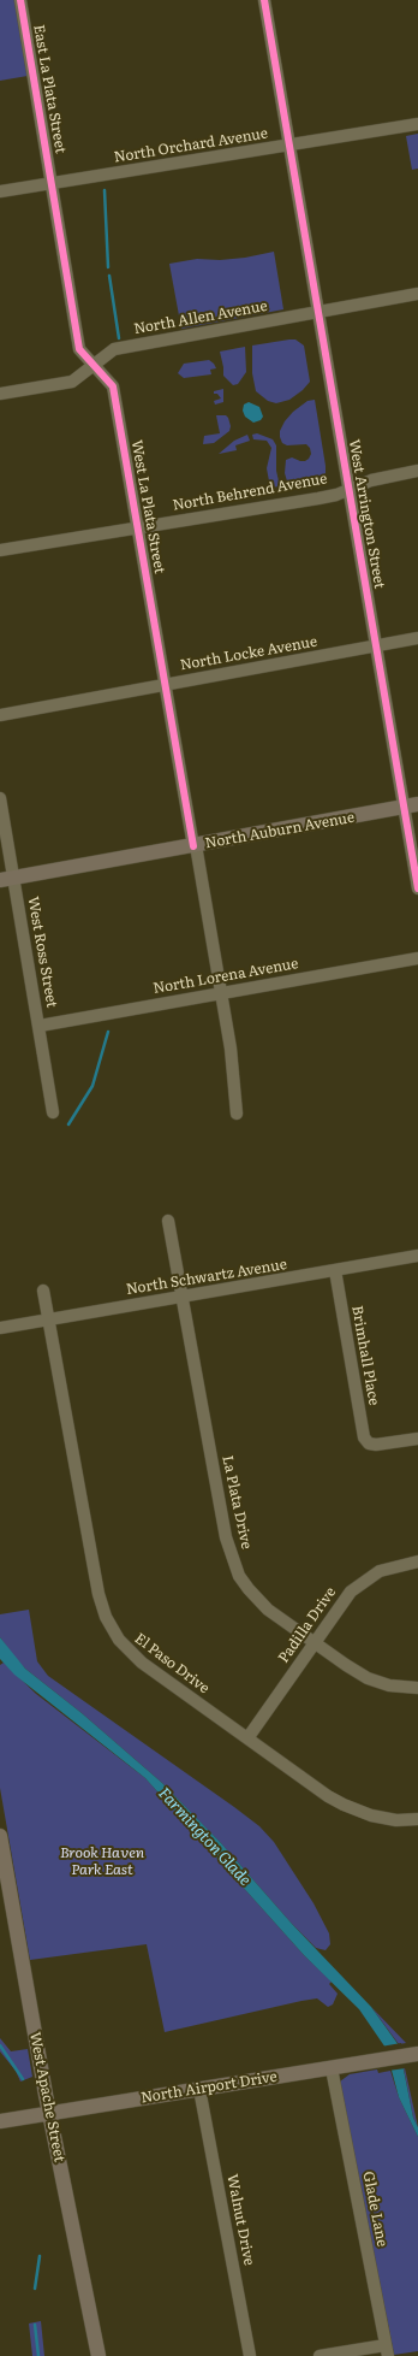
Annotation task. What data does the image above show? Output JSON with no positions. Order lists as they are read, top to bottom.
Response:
{
  "streets": {
    "main road": ["North Auburn Avenue", "North Airport Drive", "West Apache Street"],
    "street": [
      "East La Plata Street",
      "North Orchard Avenue",
      "North Allen Avenue",
      "North Behrend Avenue",
      "West La Plata Street",
      "West Arrington Street",
      "North Locke Avenue",
      "West Ross Street",
      "North Lorena Avenue",
      "North Schwartz Avenue",
      "Brimhall Place",
      "La Plata Drive",
      "Padilla Drive",
      "El Paso Drive",
      "Glade Lane",
      "Walnut Drive"
    ]
  },
  "crossings": [
    ["East La Plata Street", "North Orchard Avenue"],
    ["East La Plata Street", "West La Plata Street"],
    ["North Orchard Avenue", "West La Plata Street"],
    ["North Orchard Avenue", "West Arrington Street"],
    ["North Allen Avenue", "West La Plata Street"],
    ["North Allen Avenue", "West Arrington Street"],
    ["North Behrend Avenue", "West La Plata Street"],
    ["North Behrend Avenue", "West Arrington Street"],
    ["West La Plata Street", "North Locke Avenue"],
    ["West La Plata Street", "North Auburn Avenue"],
    ["West La Plata Street", "North Lorena Avenue"],
    ["West Arrington Street", "North Locke Avenue"],
    ["West Arrington Street", "North Auburn Avenue"],
    ["North Auburn Avenue", "West Ross Street"],
    ["West Ross Street", "North Lorena Avenue"],
    ["North Schwartz Avenue", "Brimhall Place"],
    ["North Schwartz Avenue", "La Plata Drive"],
    ["North Schwartz Avenue", "El Paso Drive"],
    ["La Plata Drive", "Padilla Drive"],
    ["Padilla Drive", "El Paso Drive"],
    ["North Airport Drive", "West Apache Street"],
    ["North Airport Drive", "Glade Lane"],
    ["North Airport Drive", "Walnut Drive"]
  ],
  "water": ["Farmington Glade"],
  "parks": ["Brook Haven Park East"]
}
